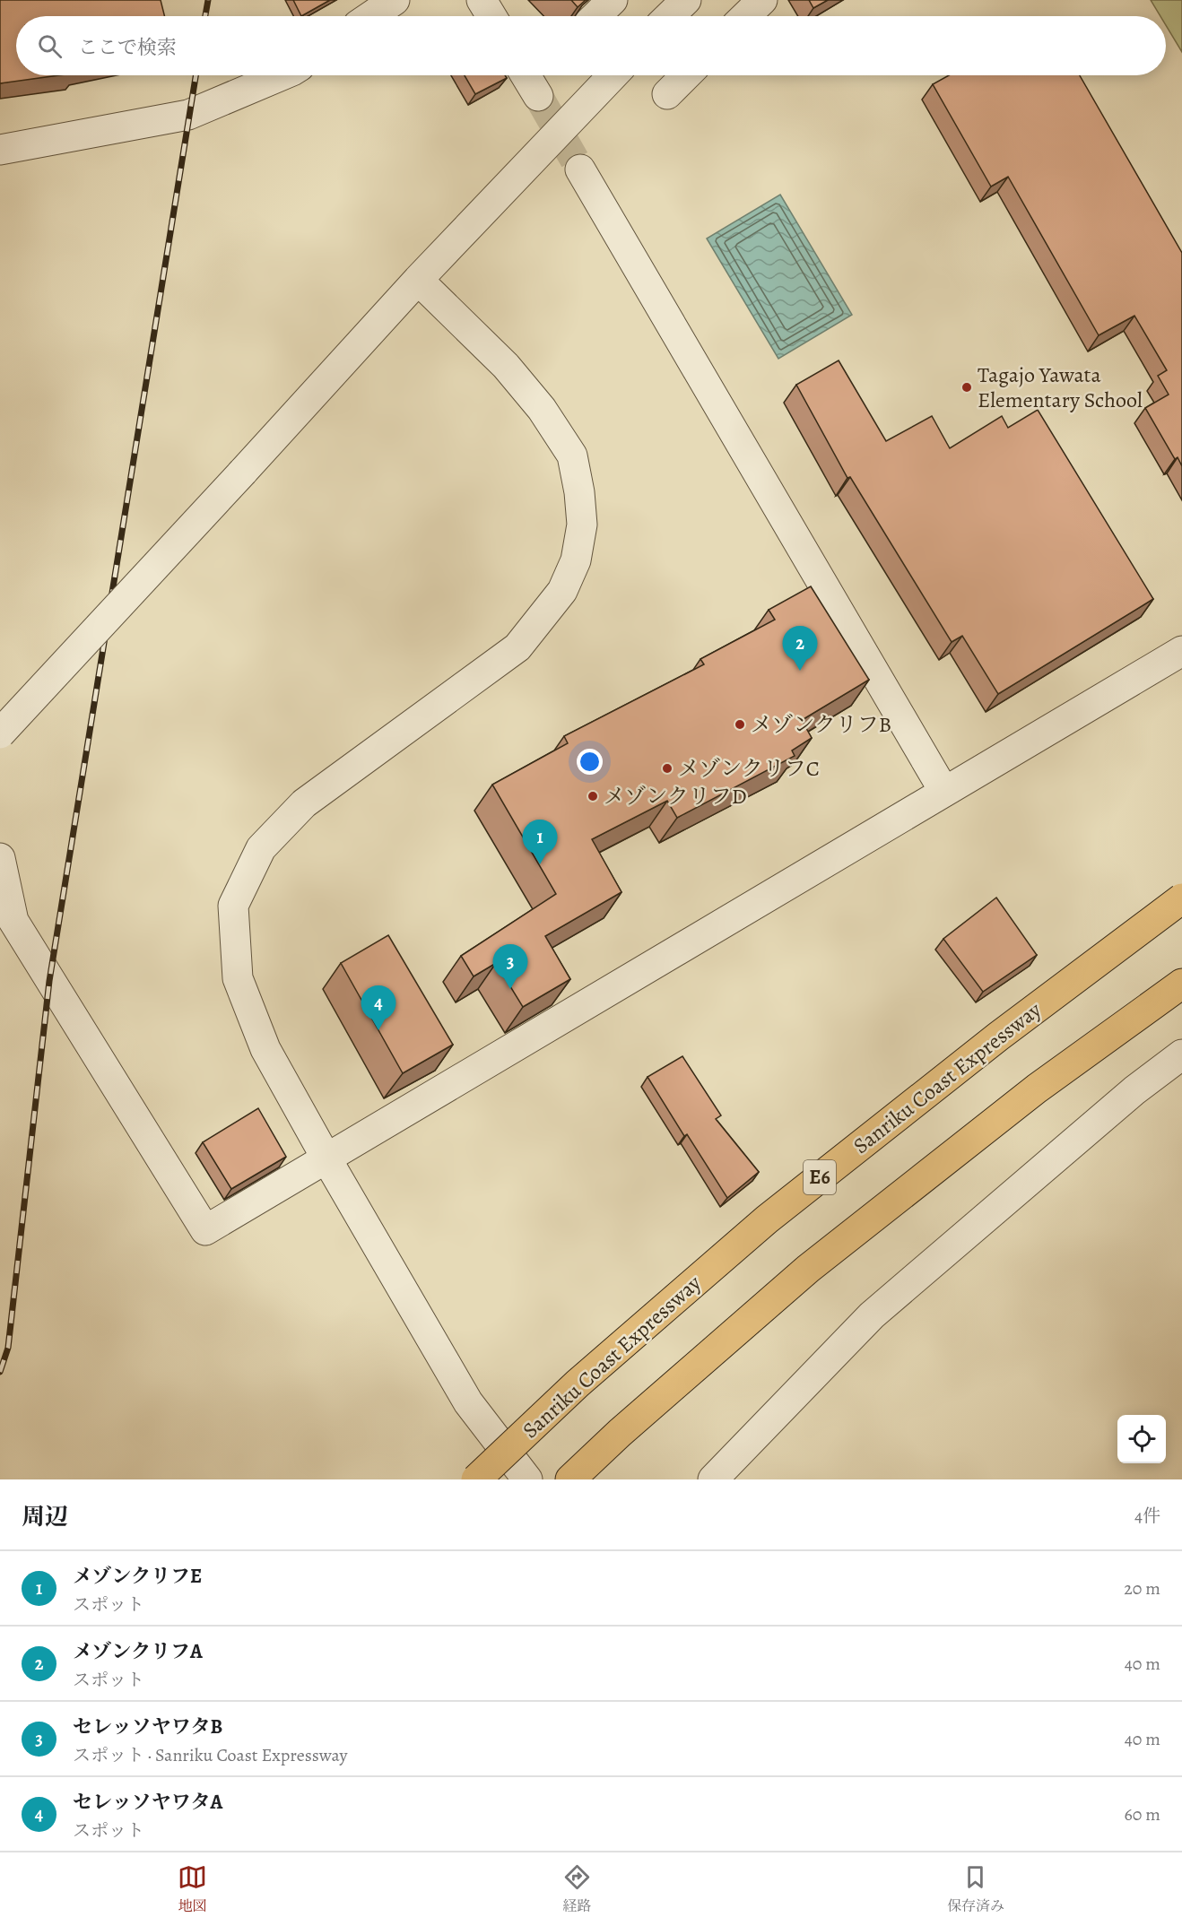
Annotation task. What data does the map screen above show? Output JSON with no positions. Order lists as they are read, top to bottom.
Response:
{
  "streets": {
    "highway": ["Sanriku Coast Expressway", "E6"]
  },
  "places": [
    "Tagajo Yawata Elementary School",
    "メゾンクリフB",
    "メゾンクリフC",
    "メゾンクリフD"
  ],
  "page": {
    "search": "ここで検索",
    "pins": [
      "2",
      "1",
      "3",
      "4"
    ],
    "heading": ["周辺", "4件"],
    "list": [
      {
        "mark": "1",
        "name": "メゾンクリフE",
        "note": "スポット",
        "value": "20 m"
      },
      {
        "mark": "2",
        "name": "メゾンクリフA",
        "note": "スポット",
        "value": "40 m"
      },
      {
        "mark": "3",
        "name": "セレッソヤワタB",
        "note": "スポット · Sanriku Coast Expressway",
        "value": "40 m"
      },
      {
        "mark": "4",
        "name": "セレッソヤワタA",
        "note": "スポット",
        "value": "60 m"
      }
    ],
    "nav": ["地図", "経路", "保存済み"]
  }
}
